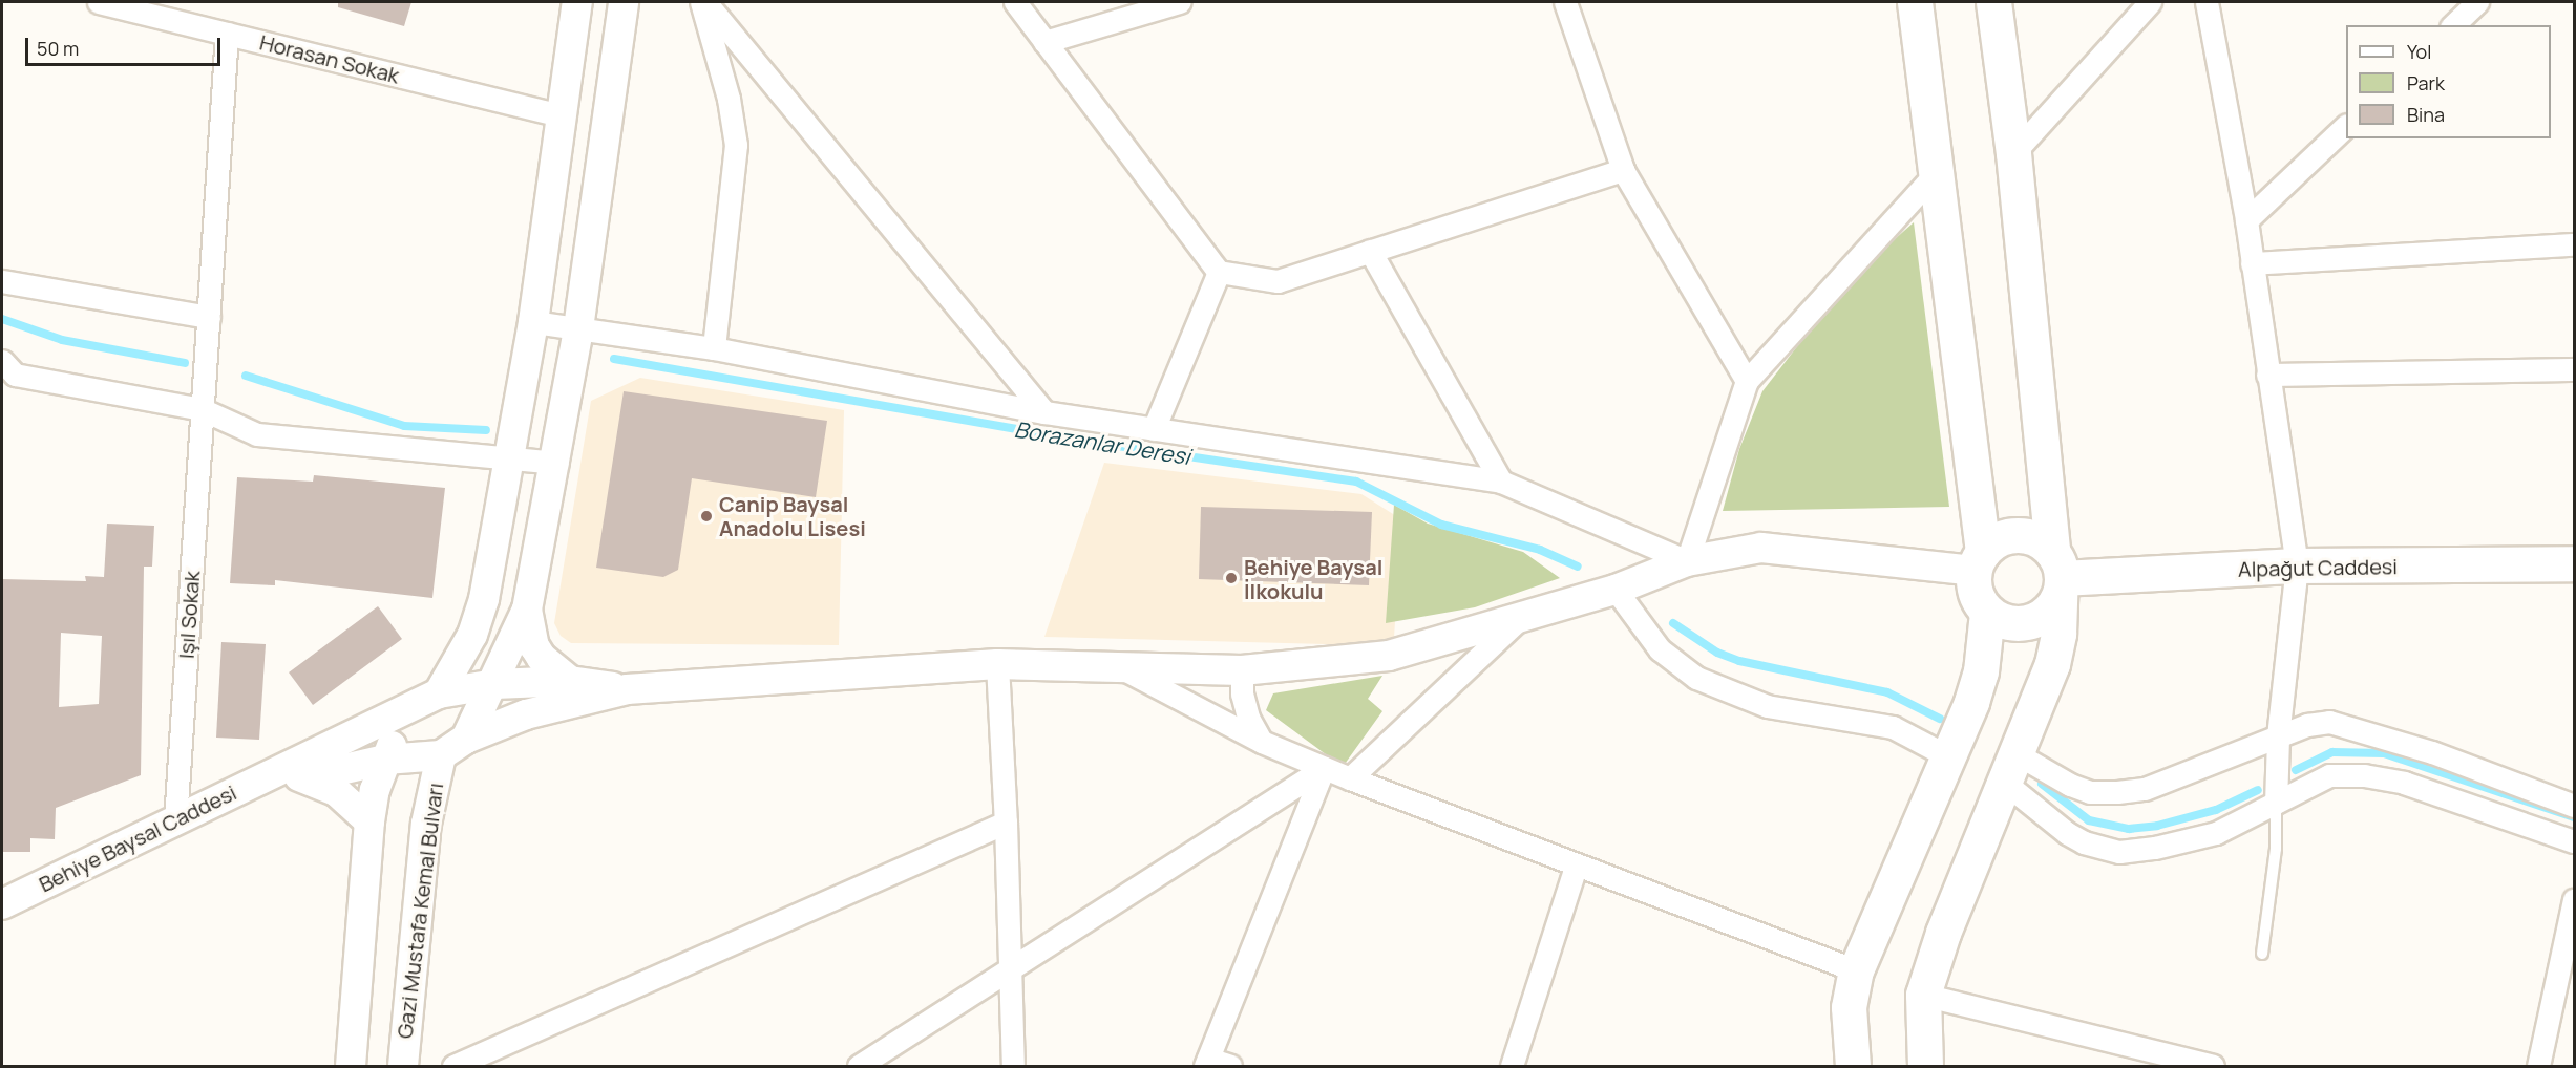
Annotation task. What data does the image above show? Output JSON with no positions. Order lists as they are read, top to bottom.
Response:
{
  "streets": {
    "main road": ["Alpağut Caddesi", "Behiye Baysal Caddesi", "Gazi Mustafa Kemal Bulvarı"],
    "street": ["Horasan Sokak", "Işıl Sokak"]
  },
  "crossings": [
    ["Horasan Sokak", "Işıl Sokak"],
    ["Işıl Sokak", "Behiye Baysal Caddesi"]
  ],
  "water": ["Borazanlar Deresi"],
  "places": ["Canip Baysal Anadolu Lisesi", "Behiye Baysal İlkokulu"],
  "legend": ["Yol", "Park", "Bina"],
  "scale_bar": "50 m"
}
